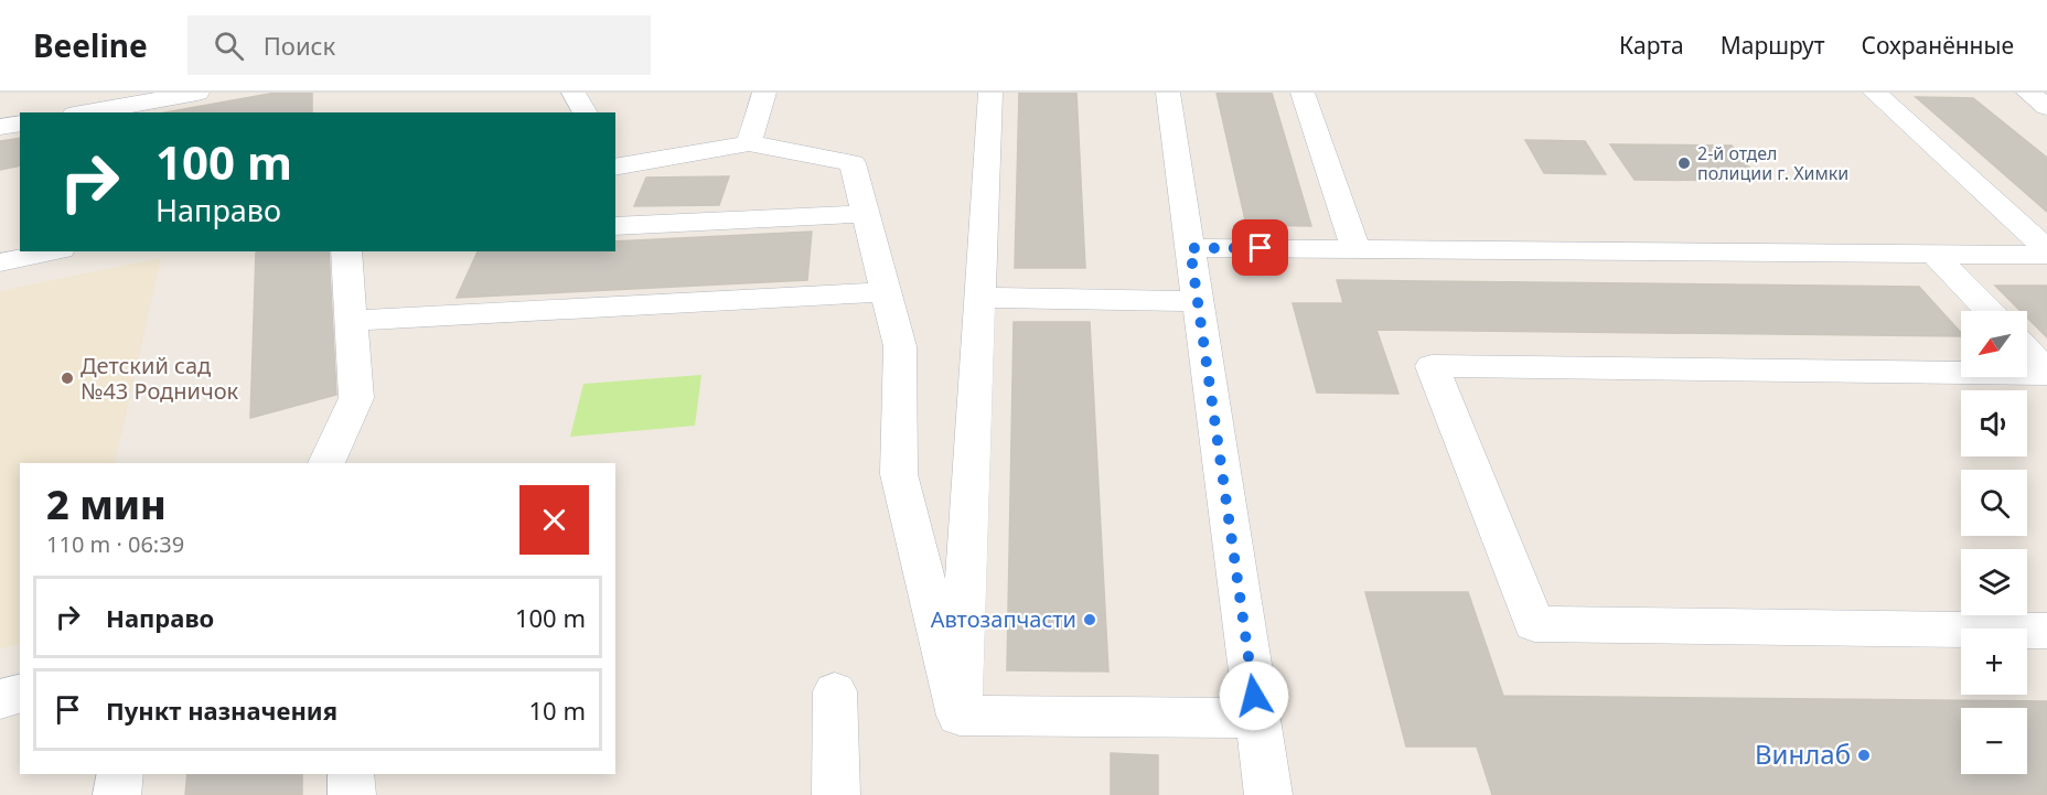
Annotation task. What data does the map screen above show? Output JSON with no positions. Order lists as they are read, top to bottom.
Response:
{
  "places": [
    "2-й отдел полиции г. Химки",
    "Детский сад №43 Родничок",
    "Автозапчасти",
    "Винлаб"
  ],
  "north": "bottom left",
  "page": {
    "header": "Beeline",
    "search": "Поиск",
    "nav": ["Карта", "Маршрут", "Сохранённые"],
    "turn": ["100 m", "Направо"],
    "map_buttons": ["+", "−"],
    "heading": ["2 мин", "110 m · 06:39"],
    "list": [
      {
        "name": "Направо",
        "value": "100 m"
      },
      {
        "name": "Пункт назначения",
        "value": "10 m"
      }
    ]
  }
}
